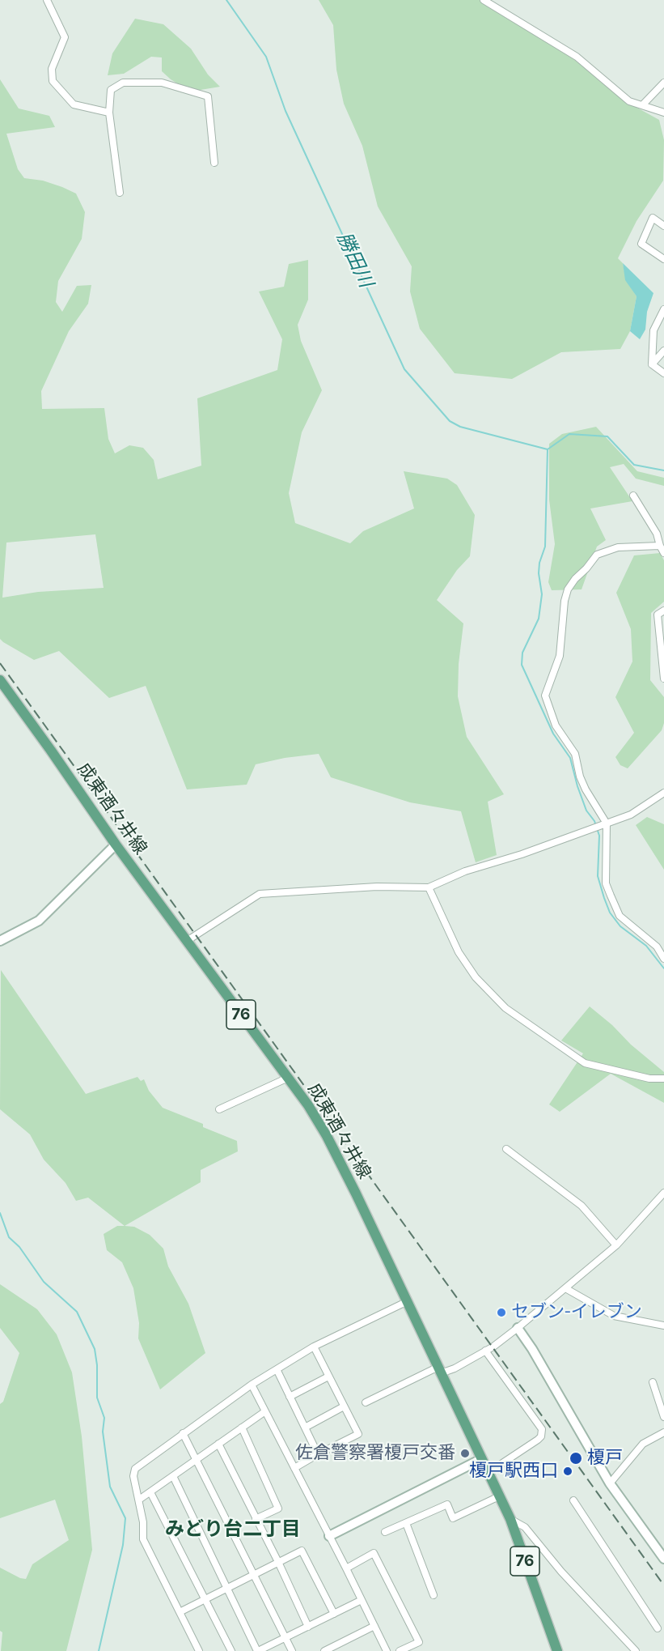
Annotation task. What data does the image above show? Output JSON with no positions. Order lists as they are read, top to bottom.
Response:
{
  "streets": {
    "main road": ["成東酒々井線", "76"]
  },
  "districts": ["みどり台二丁目"],
  "water": ["勝田川"],
  "places": [
    "セブン-イレブン",
    "佐倉警察署榎戸交番",
    "榎戸",
    "榎戸駅西口"
  ]
}
